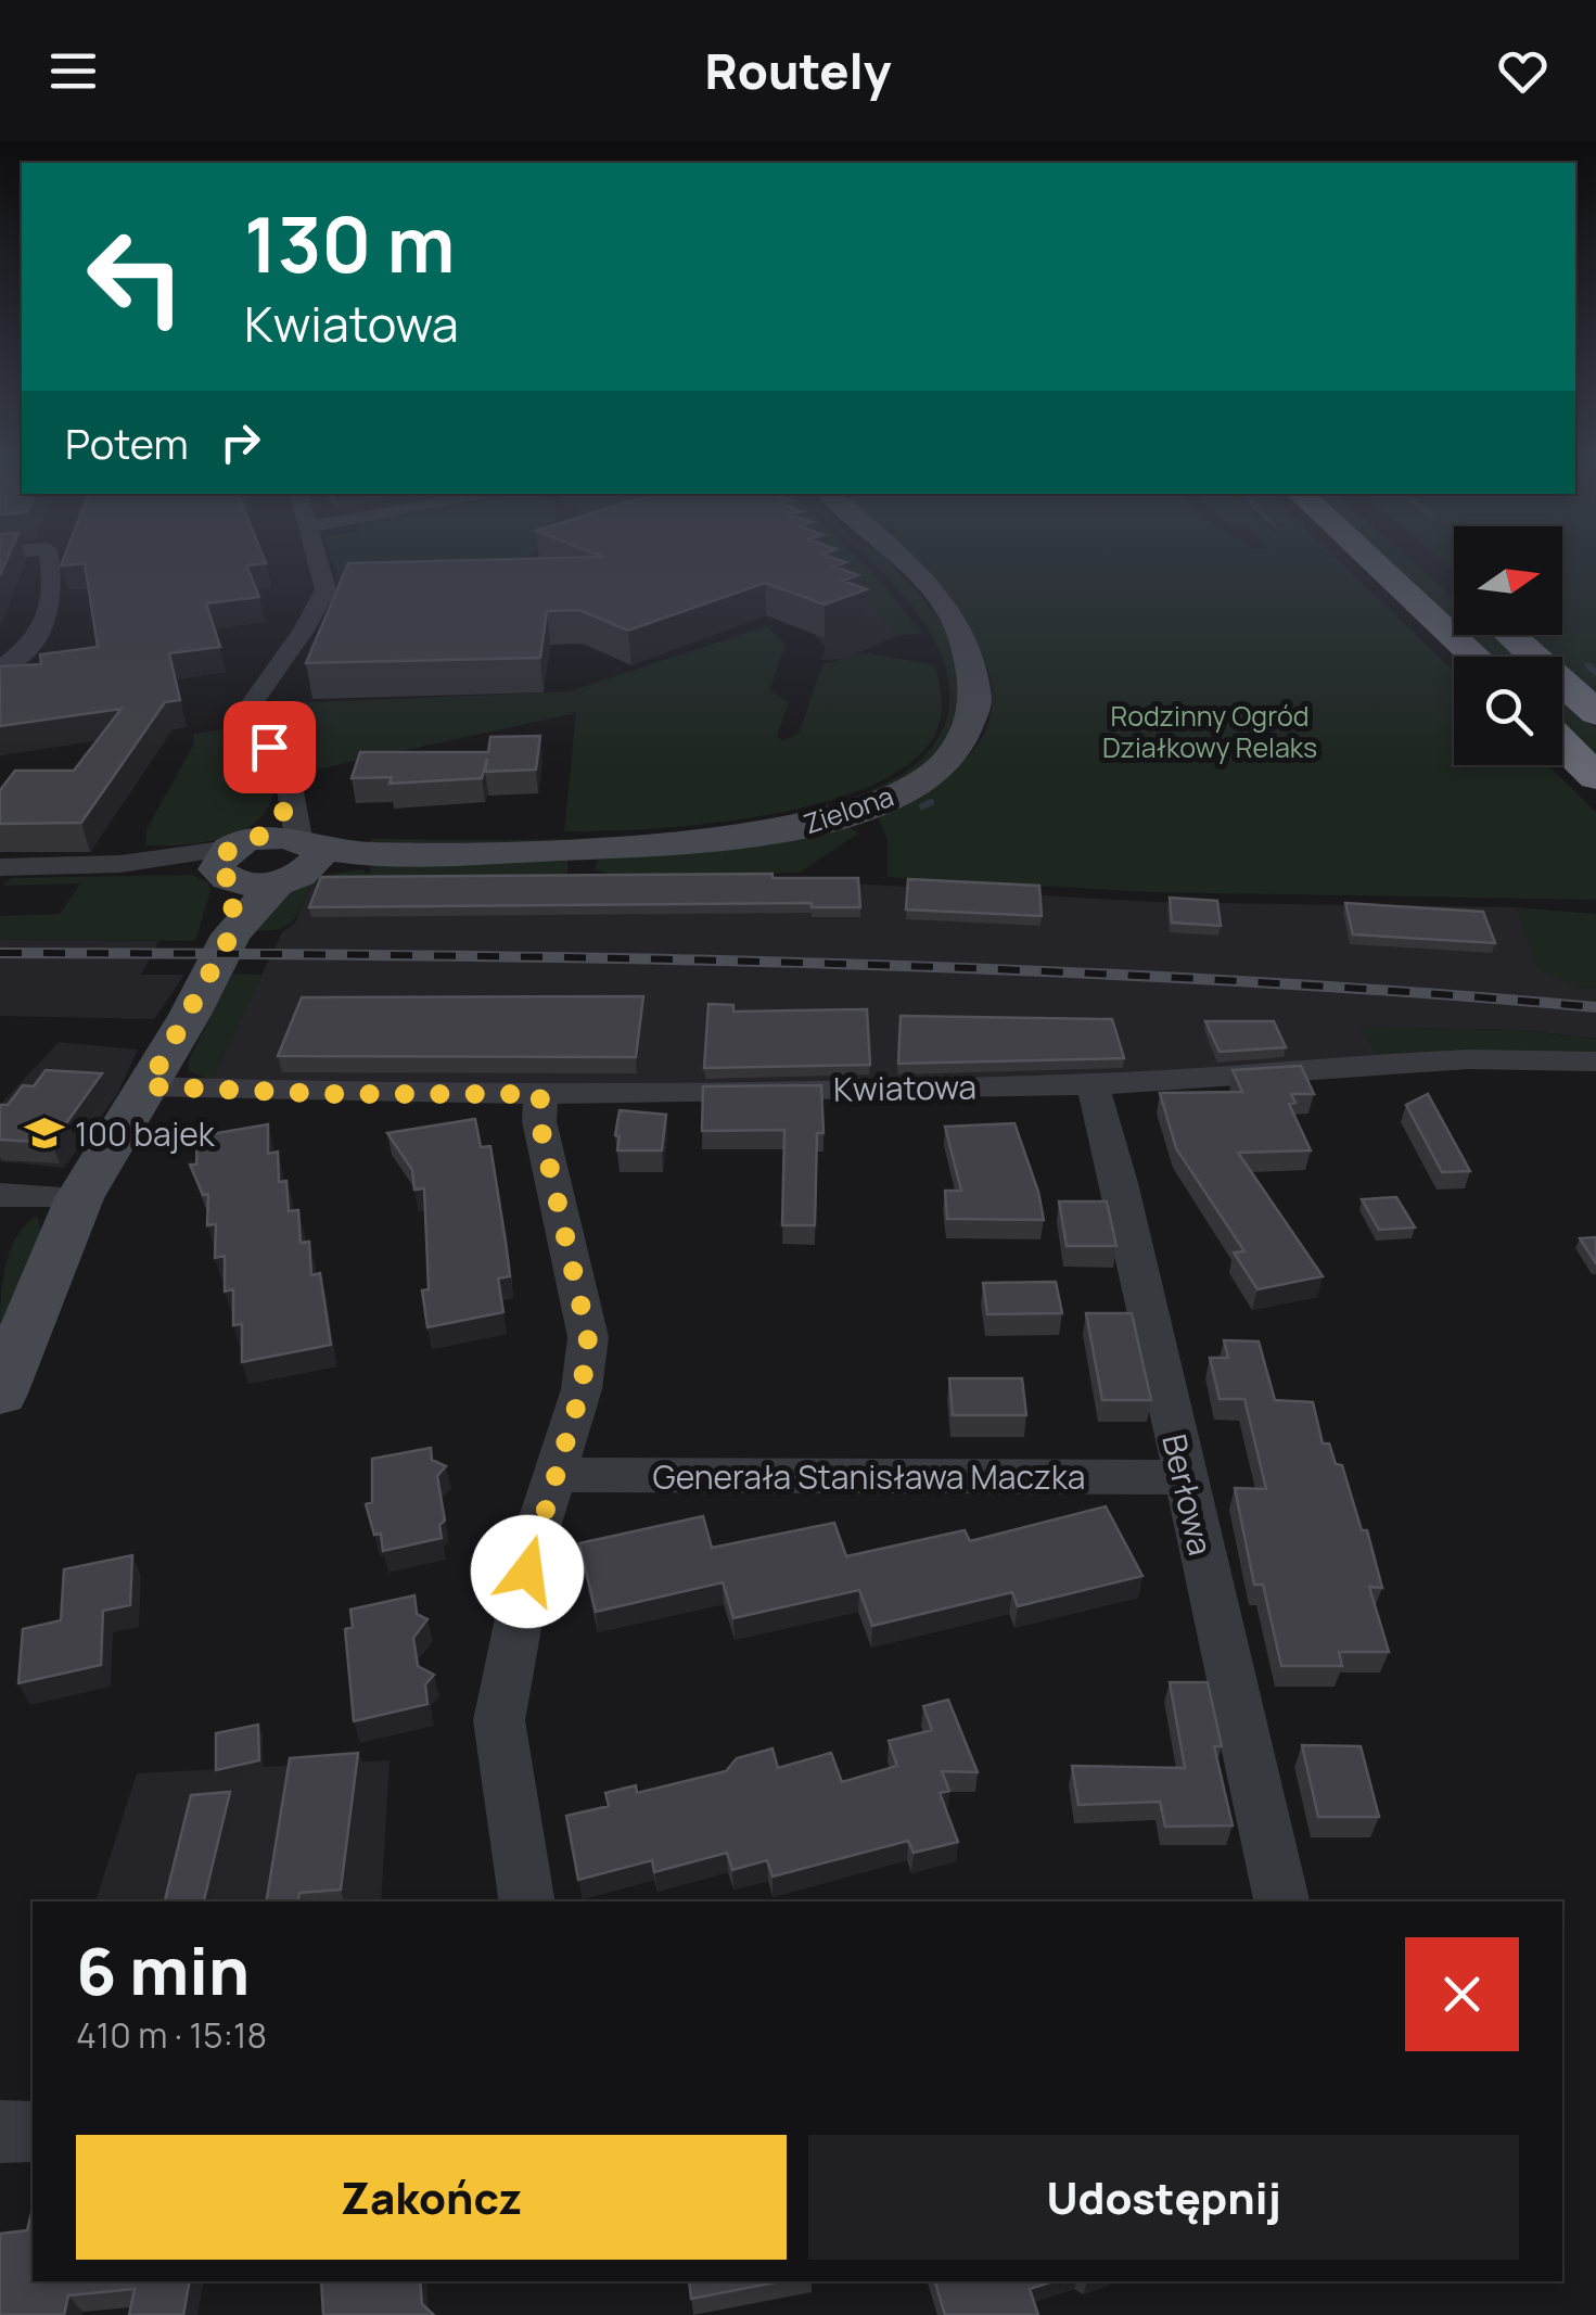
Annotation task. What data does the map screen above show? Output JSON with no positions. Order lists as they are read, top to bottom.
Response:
{
  "streets": {
    "main road": ["Zielona"],
    "street": ["Kwiatowa", "Generała Stanisława Maczka", "Berłowa"]
  },
  "crossings": [
    ["Kwiatowa", "Berłowa"],
    ["Generała Stanisława Maczka", "Berłowa"]
  ],
  "parks": ["Rodzinny Ogród Działkowy Relaks"],
  "places": {
    "school or university": ["100 bajek"]
  },
  "north": "right",
  "page": {
    "header": "Routely",
    "turn": ["130 m", "Kwiatowa"],
    "then": "Potem",
    "heading": ["6 min", "410 m · 15:18"],
    "buttons": ["Zakończ", "Udostępnij"]
  }
}
